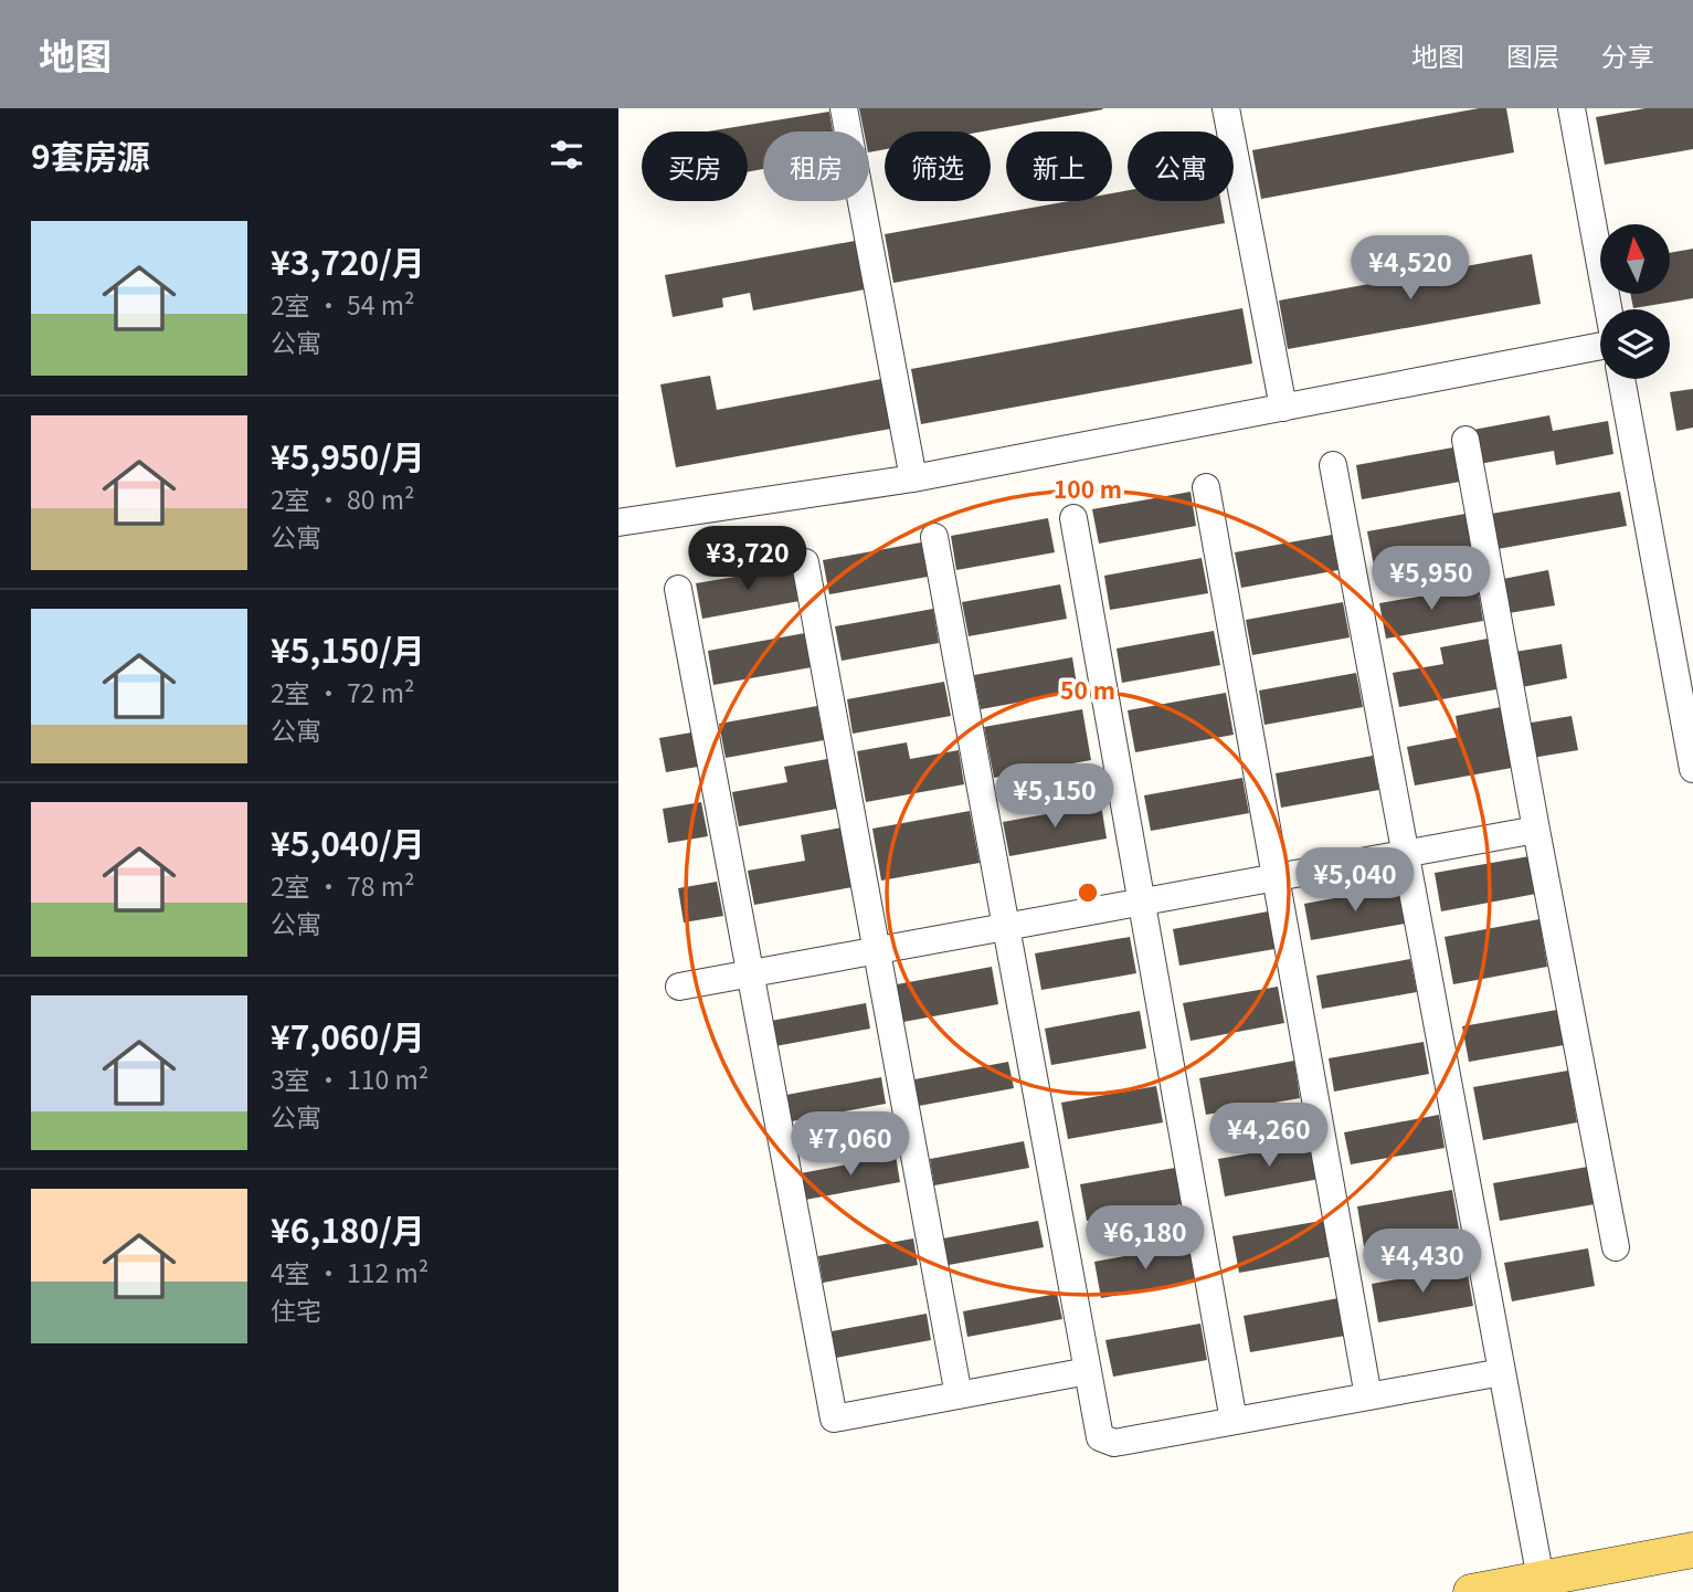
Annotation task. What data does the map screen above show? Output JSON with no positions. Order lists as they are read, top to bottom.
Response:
{
  "north": "top",
  "page": {
    "header": "地图",
    "nav": ["地图", "图层", "分享"],
    "heading": "9套房源",
    "chip": [
      "买房",
      "租房",
      "筛选",
      "新上",
      "公寓"
    ],
    "list": [
      {
        "name": "¥3,720/月",
        "note": "2室 · 54 m² · 公寓"
      },
      {
        "name": "¥5,950/月",
        "note": "2室 · 80 m² · 公寓"
      },
      {
        "name": "¥5,150/月",
        "note": "2室 · 72 m² · 公寓"
      },
      {
        "name": "¥5,040/月",
        "note": "2室 · 78 m² · 公寓"
      },
      {
        "name": "¥7,060/月",
        "note": "3室 · 110 m² · 公寓"
      },
      {
        "name": "¥6,180/月",
        "note": "4室 · 112 m² · 住宅"
      }
    ],
    "price": [
      "¥4,520",
      "¥3,720",
      "¥5,950",
      "¥5,150",
      "¥5,040",
      "¥4,260",
      "¥7,060",
      "¥6,180",
      "¥4,430"
    ]
  },
  "rings": ["100 m", "50 m"]
}
